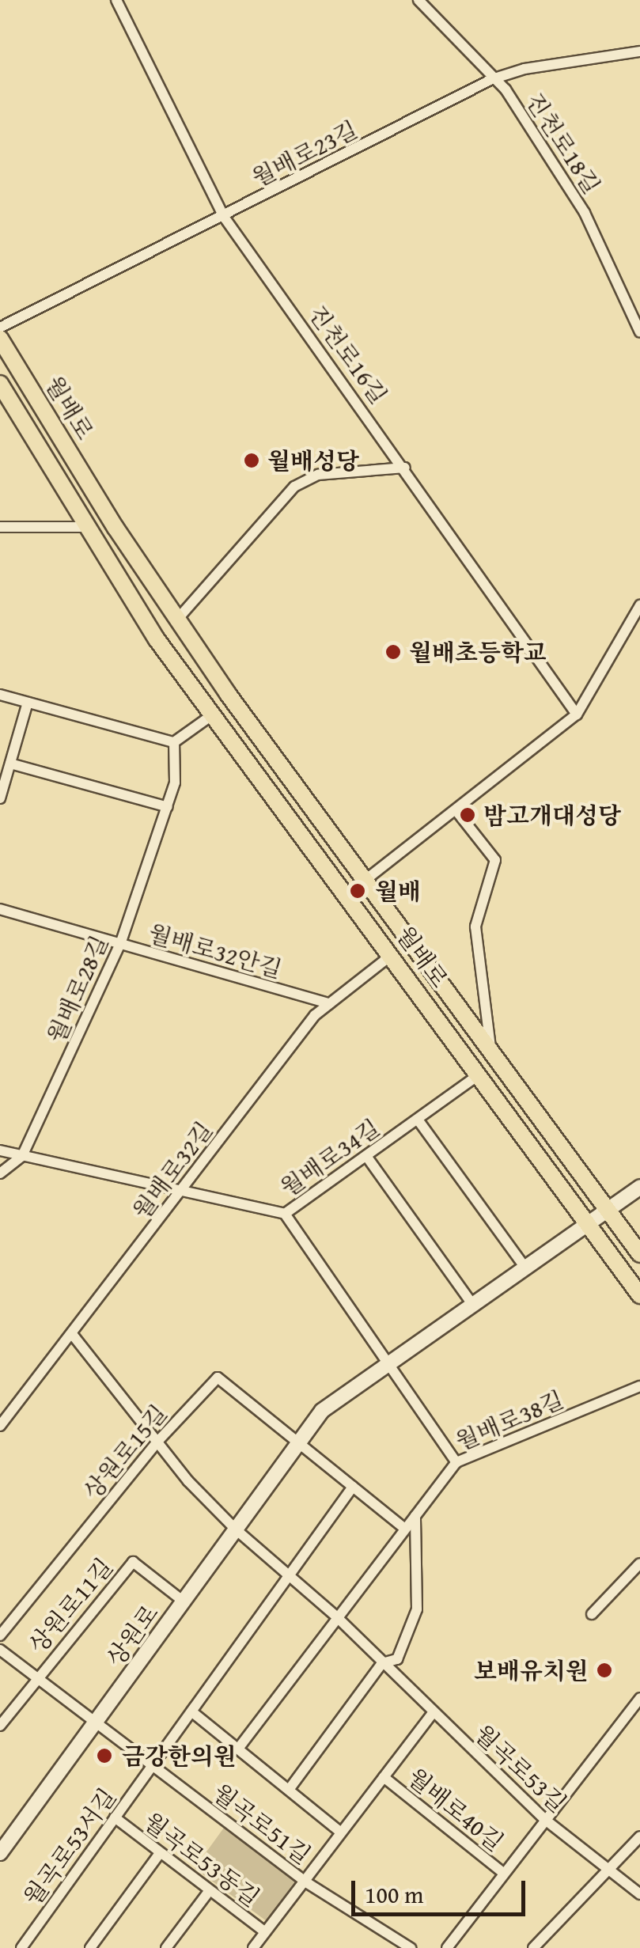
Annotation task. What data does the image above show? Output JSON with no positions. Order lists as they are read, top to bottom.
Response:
{
  "streets": {
    "main road": ["월배로"],
    "street": [
      "진천로18길",
      "월배로23길",
      "진천로16길",
      "월배로32안길",
      "월배로28길",
      "월배로34길",
      "월배로32길",
      "월배로38길",
      "상원로15길",
      "상원로11길",
      "상원로",
      "월곡로53길",
      "월배로40길",
      "월곡로51길",
      "월곡로53서길",
      "월곡로53동길"
    ]
  },
  "crossings": [
    ["진천로18길", "월배로23길"],
    ["월배로23길", "진천로16길"],
    ["월배로", "월배로34길"],
    ["월배로", "월배로32길"],
    ["월배로", "상원로"],
    ["월배로32안길", "월배로28길"],
    ["월배로32안길", "월배로32길"],
    ["월배로28길", "월배로34길"],
    ["월배로34길", "월배로32길"],
    ["월배로32길", "월곡로53길"],
    ["월배로38길", "월곡로53길"],
    ["상원로15길", "상원로"],
    ["상원로15길", "월곡로53길"],
    ["상원로11길", "상원로"],
    ["상원로11길", "월곡로51길"],
    ["상원로", "월곡로53길"],
    ["상원로", "월곡로51길"],
    ["월곡로53길", "월배로40길"],
    ["월곡로53길", "월곡로53서길"],
    ["월곡로53길", "월곡로53동길"],
    ["월배로40길", "월곡로53동길"],
    ["월곡로51길", "월곡로53서길"],
    ["월곡로51길", "월곡로53동길"],
    ["월곡로53서길", "월곡로53동길"]
  ],
  "places": [
    "월배성당",
    "월배초등학교",
    "밤고개대성당",
    "월배",
    "보배유치원",
    "금강한의원"
  ],
  "scale_bar": "100 m"
}
